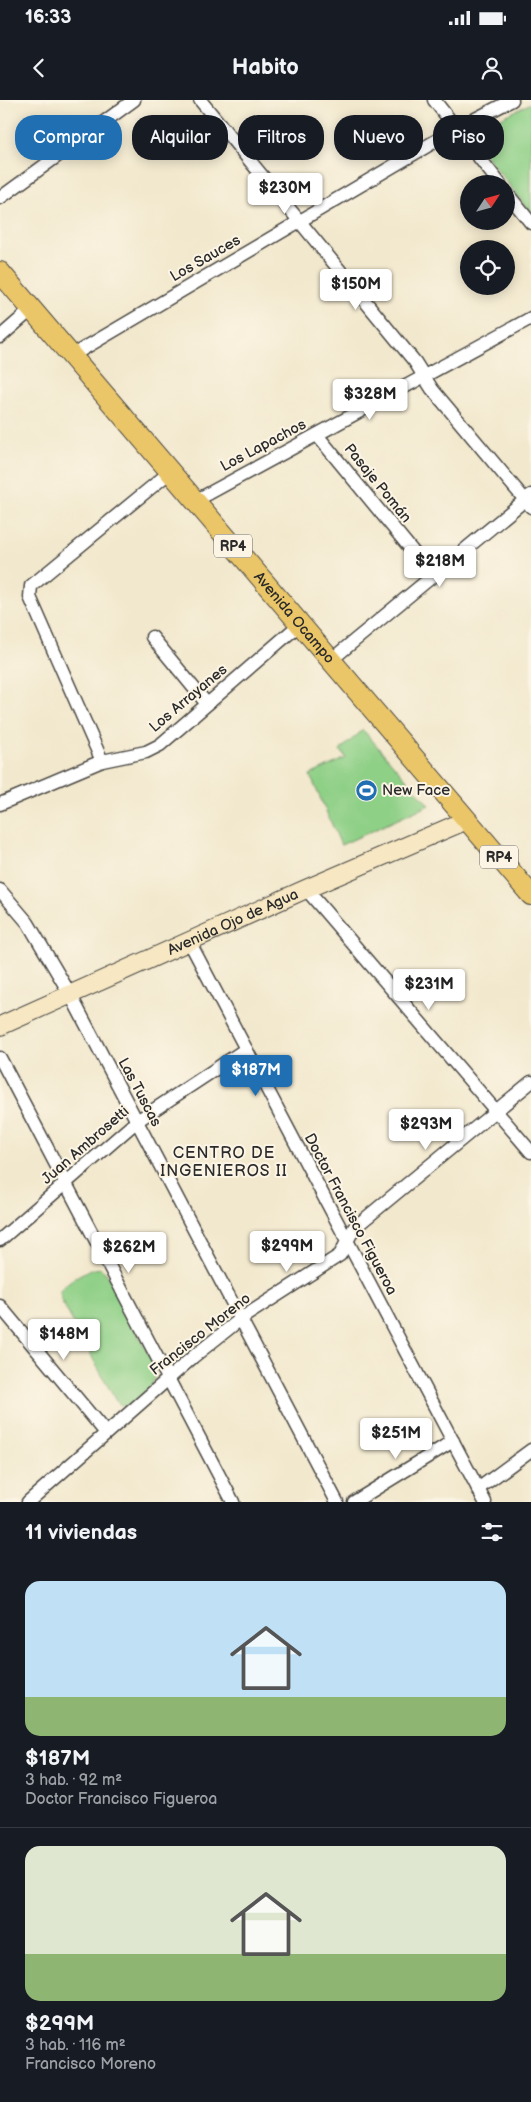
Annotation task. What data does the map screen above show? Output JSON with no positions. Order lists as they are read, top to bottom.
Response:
{
  "streets": {
    "main road": ["RP4", "Avenida Ocampo", "Avenida Ojo de Agua"],
    "street": [
      "Los Sauces",
      "Los Lapachos",
      "Pasaje Pomán",
      "Los Arrayanes",
      "Las Tuscas",
      "Juan Ambrosetti",
      "Doctor Francisco Figueroa",
      "Francisco Moreno"
    ]
  },
  "crossings": [
    ["Los Sauces", "Avenida Ocampo"],
    ["Los Lapachos", "Pasaje Pomán"],
    ["Los Lapachos", "Avenida Ocampo"],
    ["Avenida Ocampo", "Los Arrayanes"],
    ["Avenida Ocampo", "Avenida Ojo de Agua"],
    ["Avenida Ojo de Agua", "Las Tuscas"],
    ["Avenida Ojo de Agua", "Doctor Francisco Figueroa"],
    ["Las Tuscas", "Juan Ambrosetti"],
    ["Las Tuscas", "Francisco Moreno"],
    ["Juan Ambrosetti", "Doctor Francisco Figueroa"],
    ["Doctor Francisco Figueroa", "Francisco Moreno"]
  ],
  "districts": ["CENTRO DE INGENIEROS II"],
  "places": {
    "sports": ["New Face"]
  },
  "north": "top right",
  "page": {
    "status": "16:33",
    "header": "Habito",
    "chip": [
      "Comprar",
      "Alquilar",
      "Filtros",
      "Nuevo",
      "Piso"
    ],
    "price": [
      "$230M",
      "$150M",
      "$328M",
      "$218M",
      "$231M",
      "$187M",
      "$293M",
      "$299M",
      "$262M",
      "$148M",
      "$251M"
    ],
    "heading": "11 viviendas",
    "list": [
      {
        "name": "$187M",
        "note": "3 hab. · 92 m² · Doctor Francisco Figueroa"
      },
      {
        "name": "$299M",
        "note": "3 hab. · 116 m² · Francisco Moreno"
      }
    ]
  }
}
